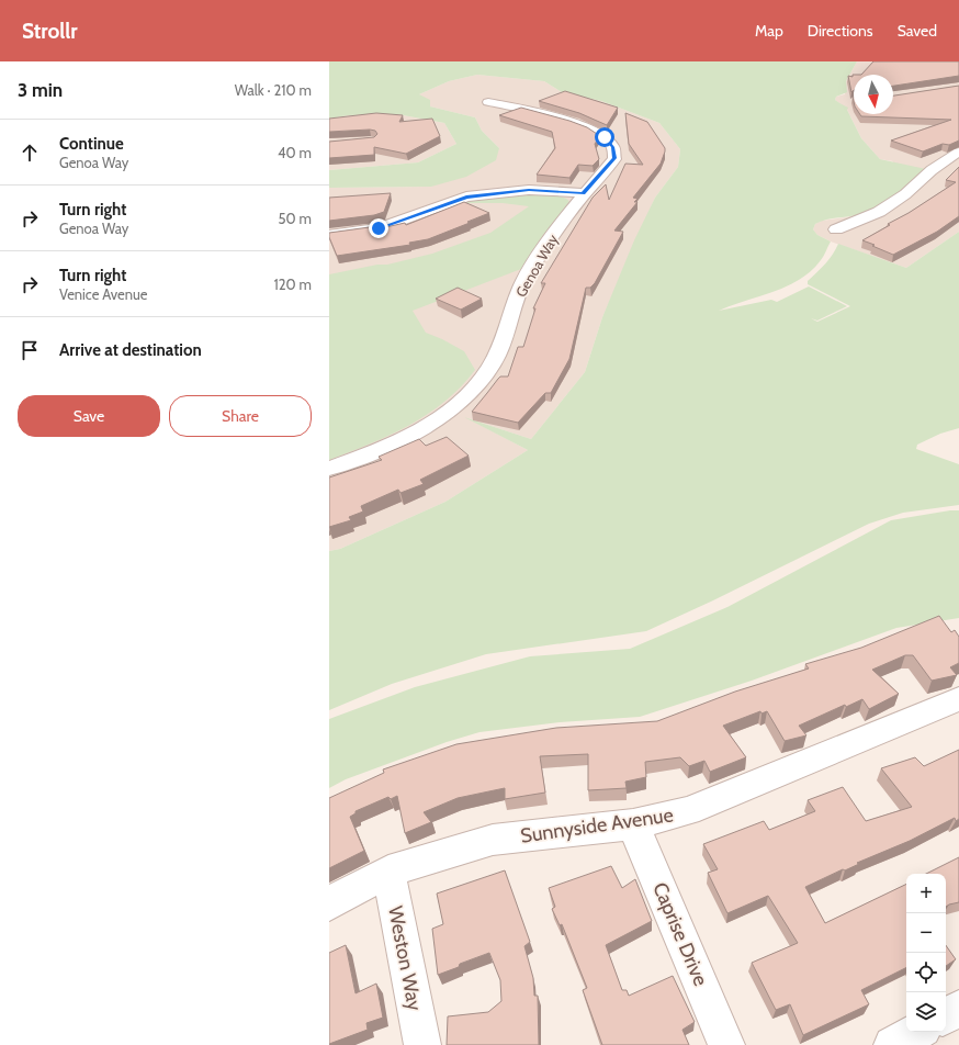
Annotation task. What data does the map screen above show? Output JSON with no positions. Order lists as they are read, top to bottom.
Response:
{
  "streets": {
    "street": [
      "Genoa Way",
      "Sunnyside Avenue",
      "Caprise Drive",
      "Weston Way"
    ]
  },
  "crossings": [
    ["Sunnyside Avenue", "Caprise Drive"],
    ["Sunnyside Avenue", "Weston Way"]
  ],
  "north": "bottom",
  "page": {
    "header": "Strollr",
    "nav": ["Map", "Directions", "Saved"],
    "heading": ["3 min", "Walk · 210 m"],
    "list": [
      ["Continue", "Genoa Way", "40 m"],
      ["Turn right", "Genoa Way", "50 m"],
      ["Turn right", "Venice Avenue", "120 m"],
      "Arrive at destination"
    ],
    "buttons": ["Save", "Share"],
    "map_buttons": ["+", "−"]
  }
}
